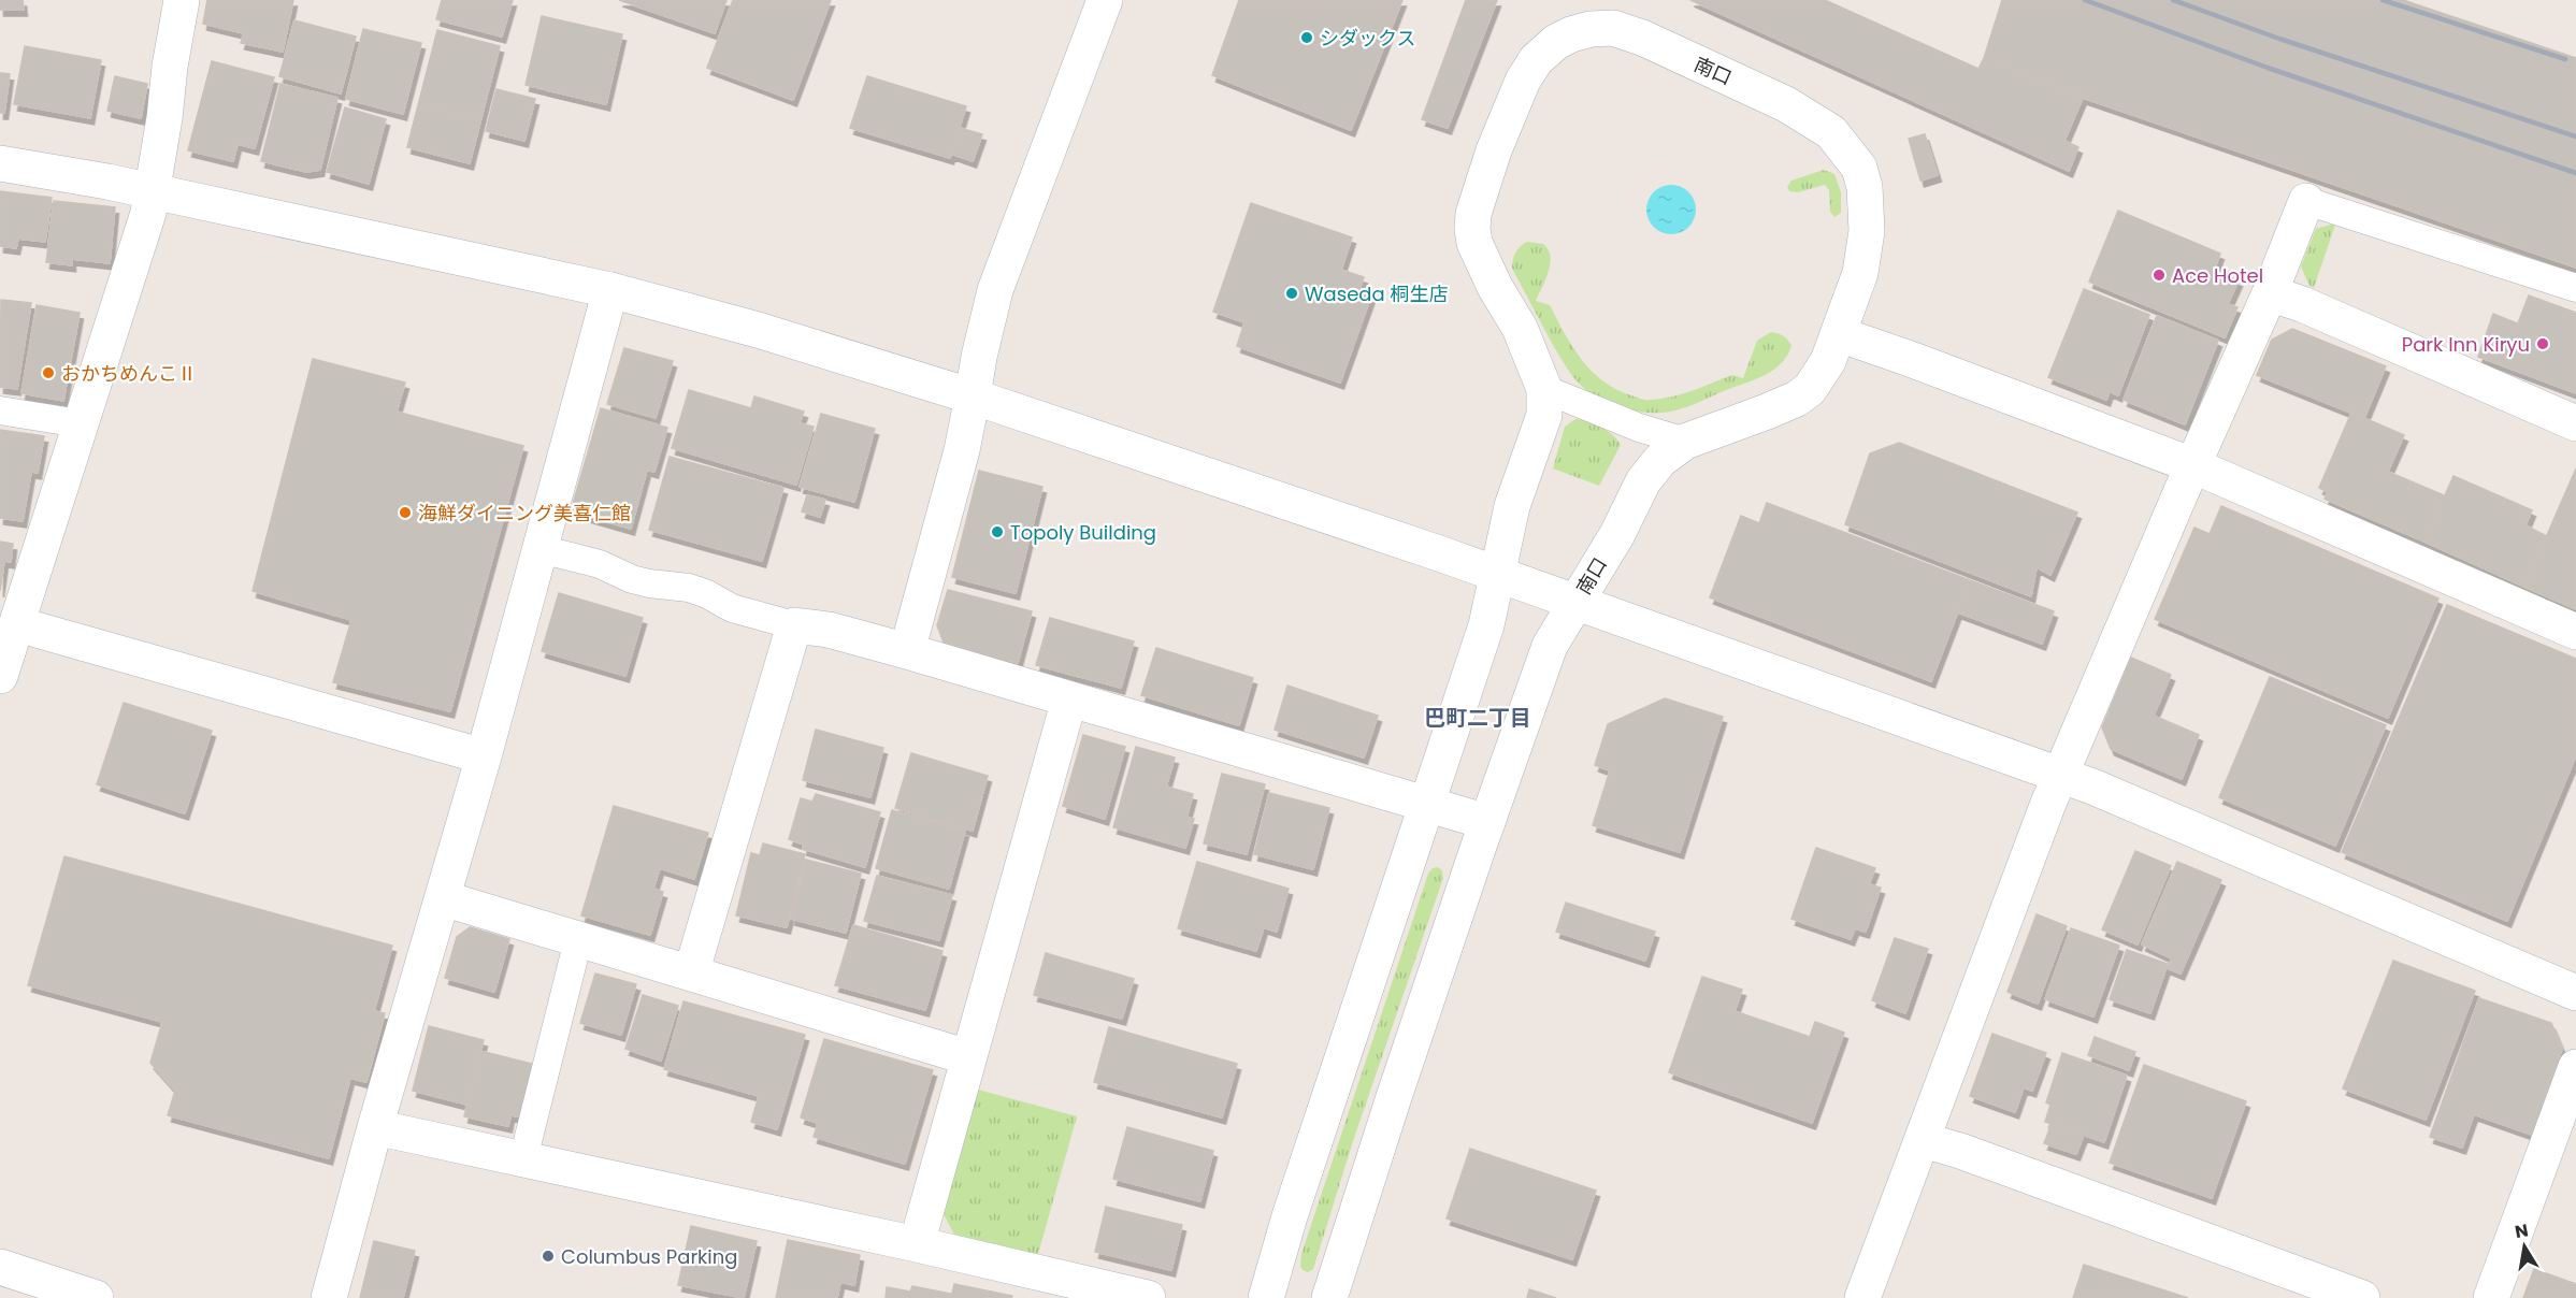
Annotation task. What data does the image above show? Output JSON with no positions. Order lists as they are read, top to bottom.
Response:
{
  "streets": {
    "street": ["南口"]
  },
  "districts": ["巴町二丁目"],
  "places": [
    "シダックス",
    "Ace Hotel",
    "Waseda 桐生店",
    "Park Inn Kiryu",
    "おかちめんこⅡ",
    "海鮮ダイニング美喜仁館",
    "Topoly Building",
    "Columbus Parking"
  ],
  "north": "top"
}
